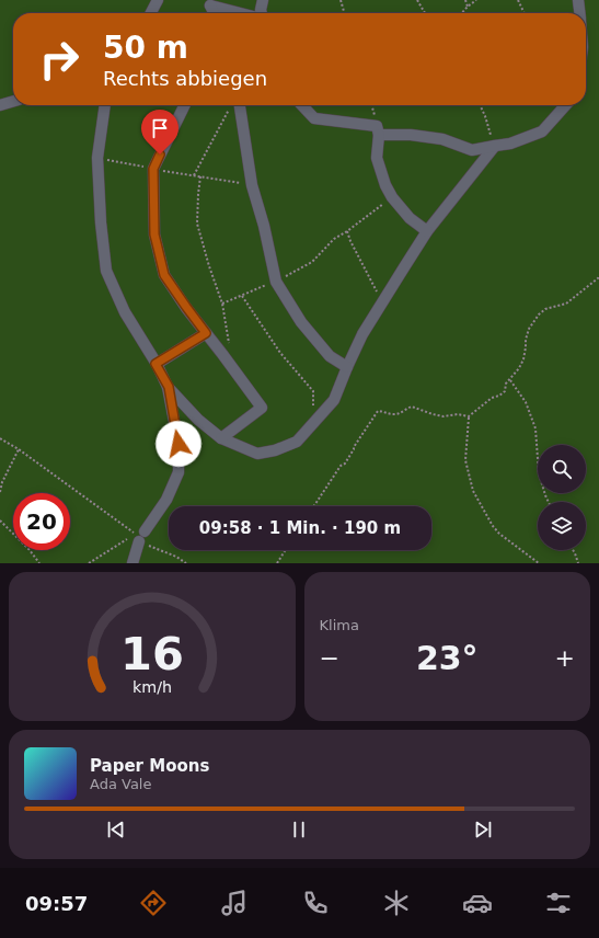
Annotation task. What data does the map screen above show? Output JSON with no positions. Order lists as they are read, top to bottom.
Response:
{
  "page": {
    "turn": ["50 m", "Rechts abbiegen"],
    "limit": "20",
    "trip": "09:58 · 1 Min. · 190 m",
    "tile": "Klima",
    "heat": ["−", "23°", "+"],
    "song": ["Paper Moons", "Ada Vale"],
    "tabs": "09:57",
    "gauge": ["16", "km/h"]
  }
}
